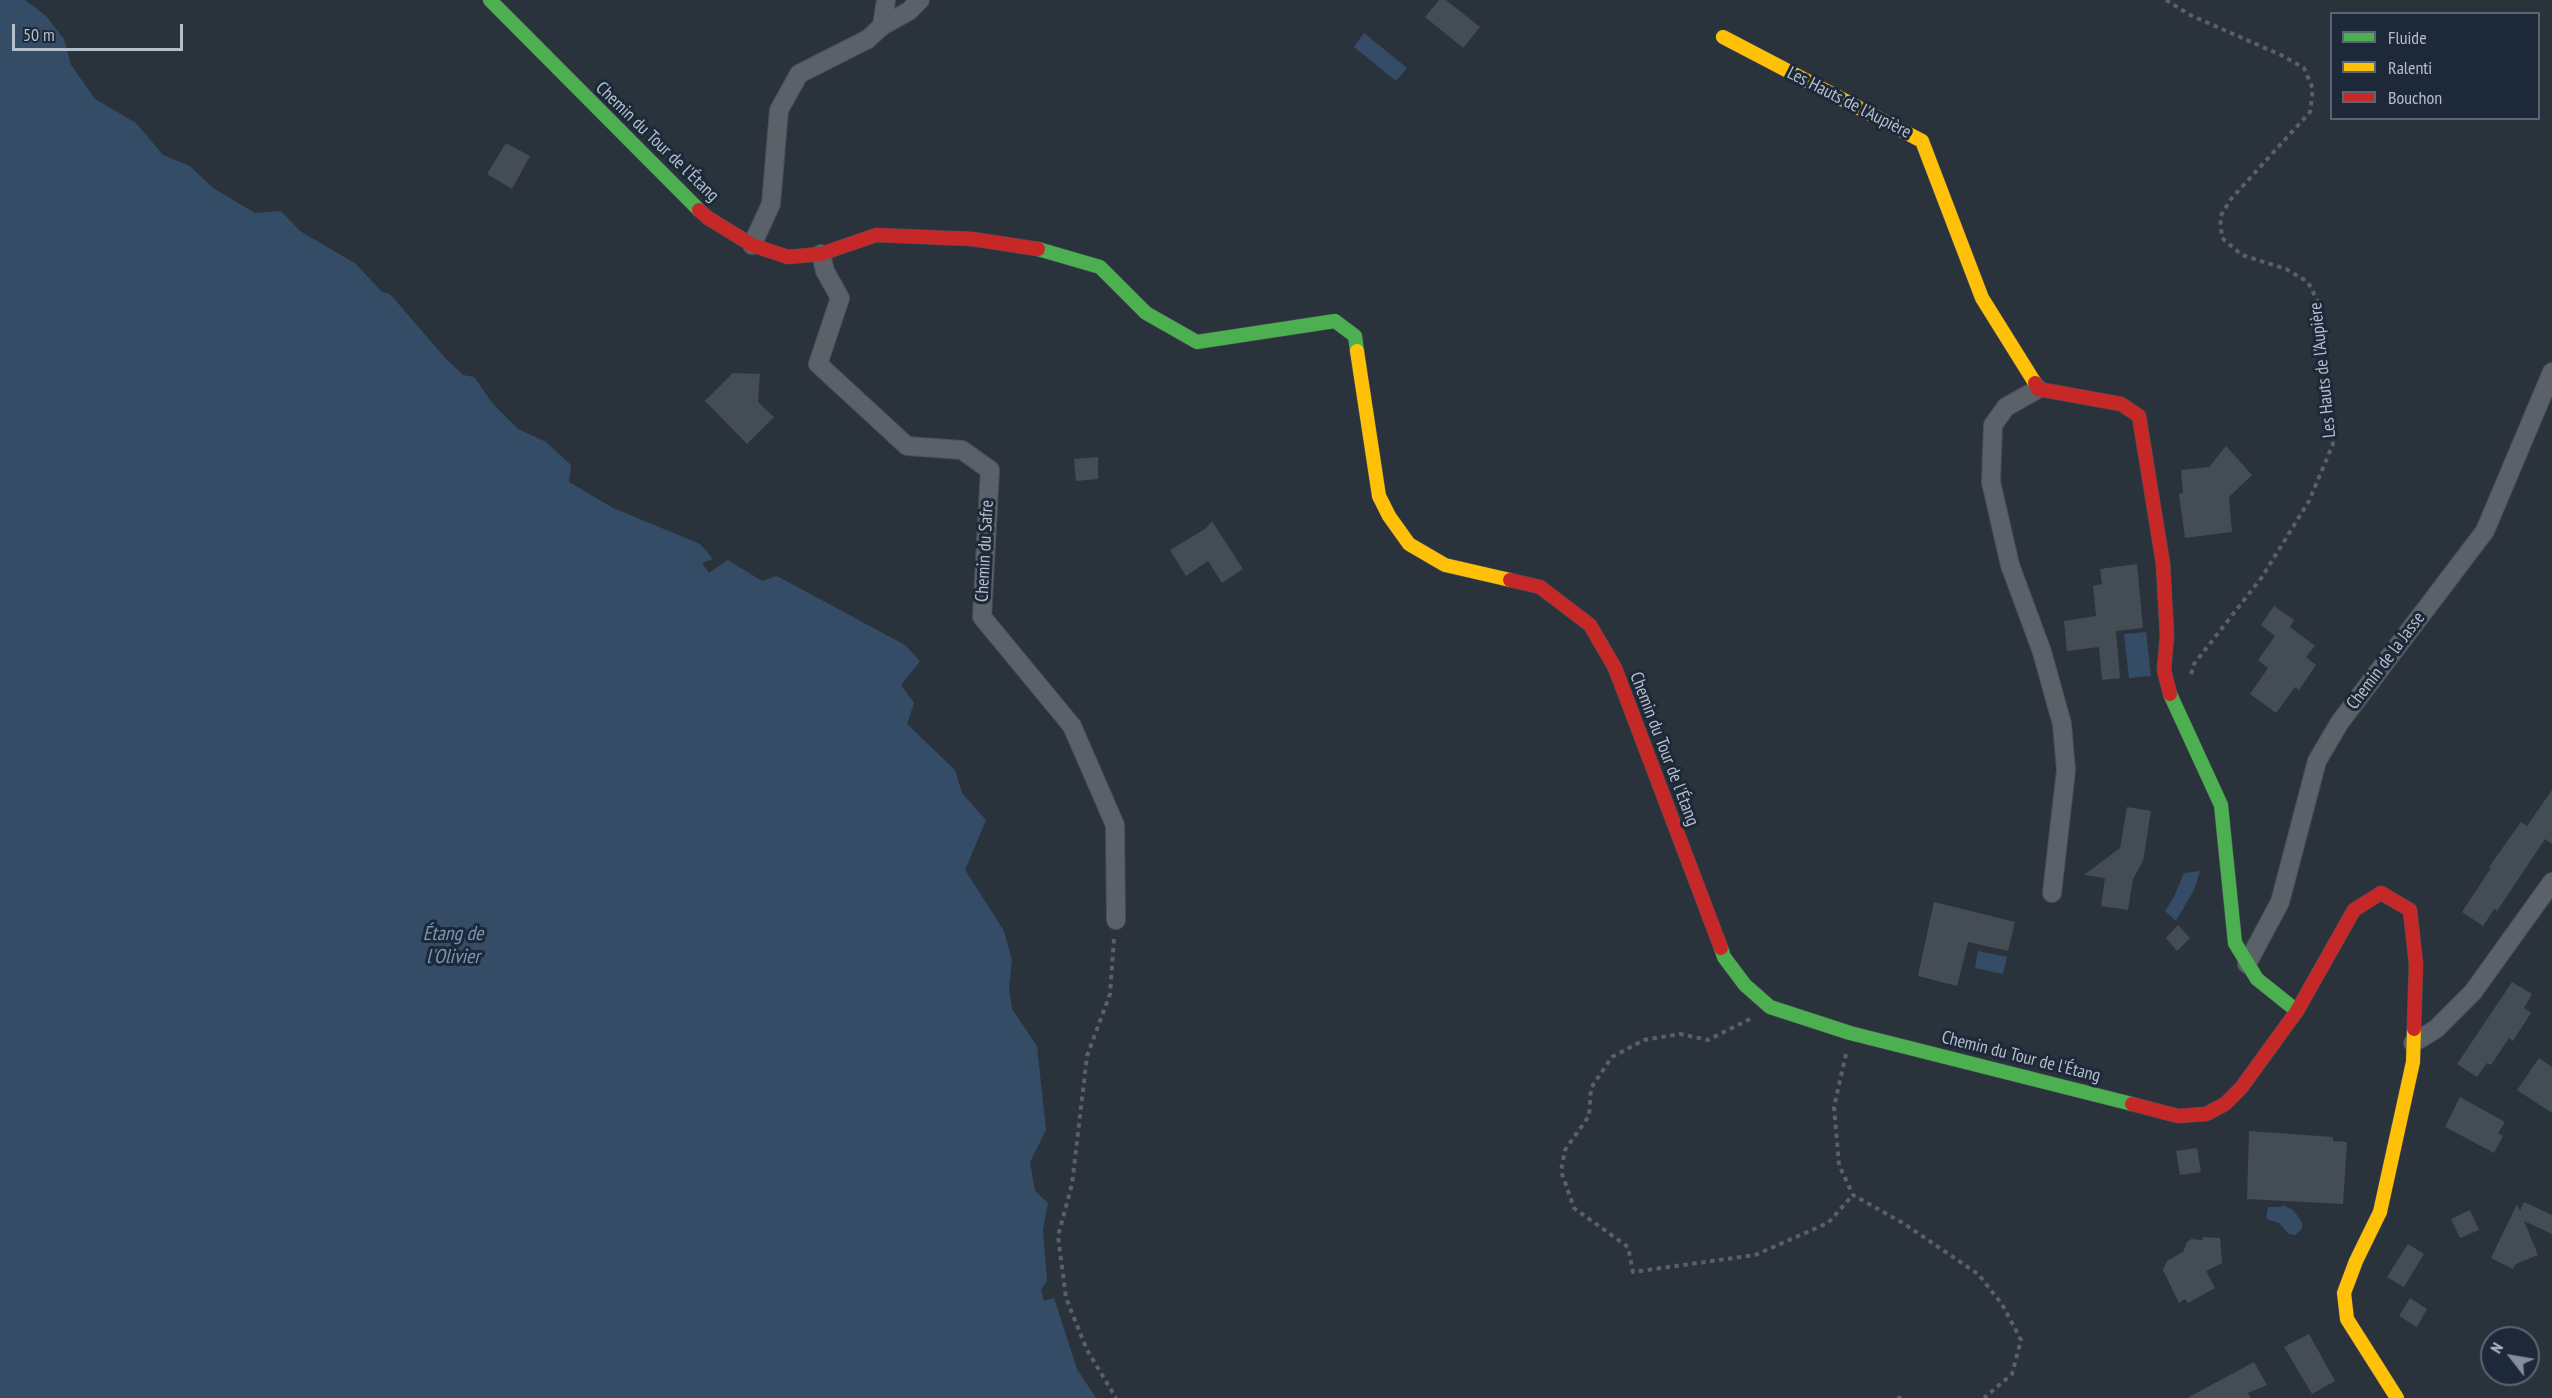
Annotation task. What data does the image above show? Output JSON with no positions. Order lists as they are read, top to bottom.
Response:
{
  "streets": {
    "street": [
      "Les Hauts de l'Aupière",
      "Chemin du Tour de l'Étang",
      "Chemin du Safre",
      "Chemin de la Jasse"
    ]
  },
  "crossings": [
    ["Chemin du Tour de l'Étang", "Chemin du Safre"]
  ],
  "water": ["Étang de l'Olivier"],
  "legend": ["Fluide", "Ralenti", "Bouchon"],
  "scale_bar": "50 m",
  "north": "top left"
}
